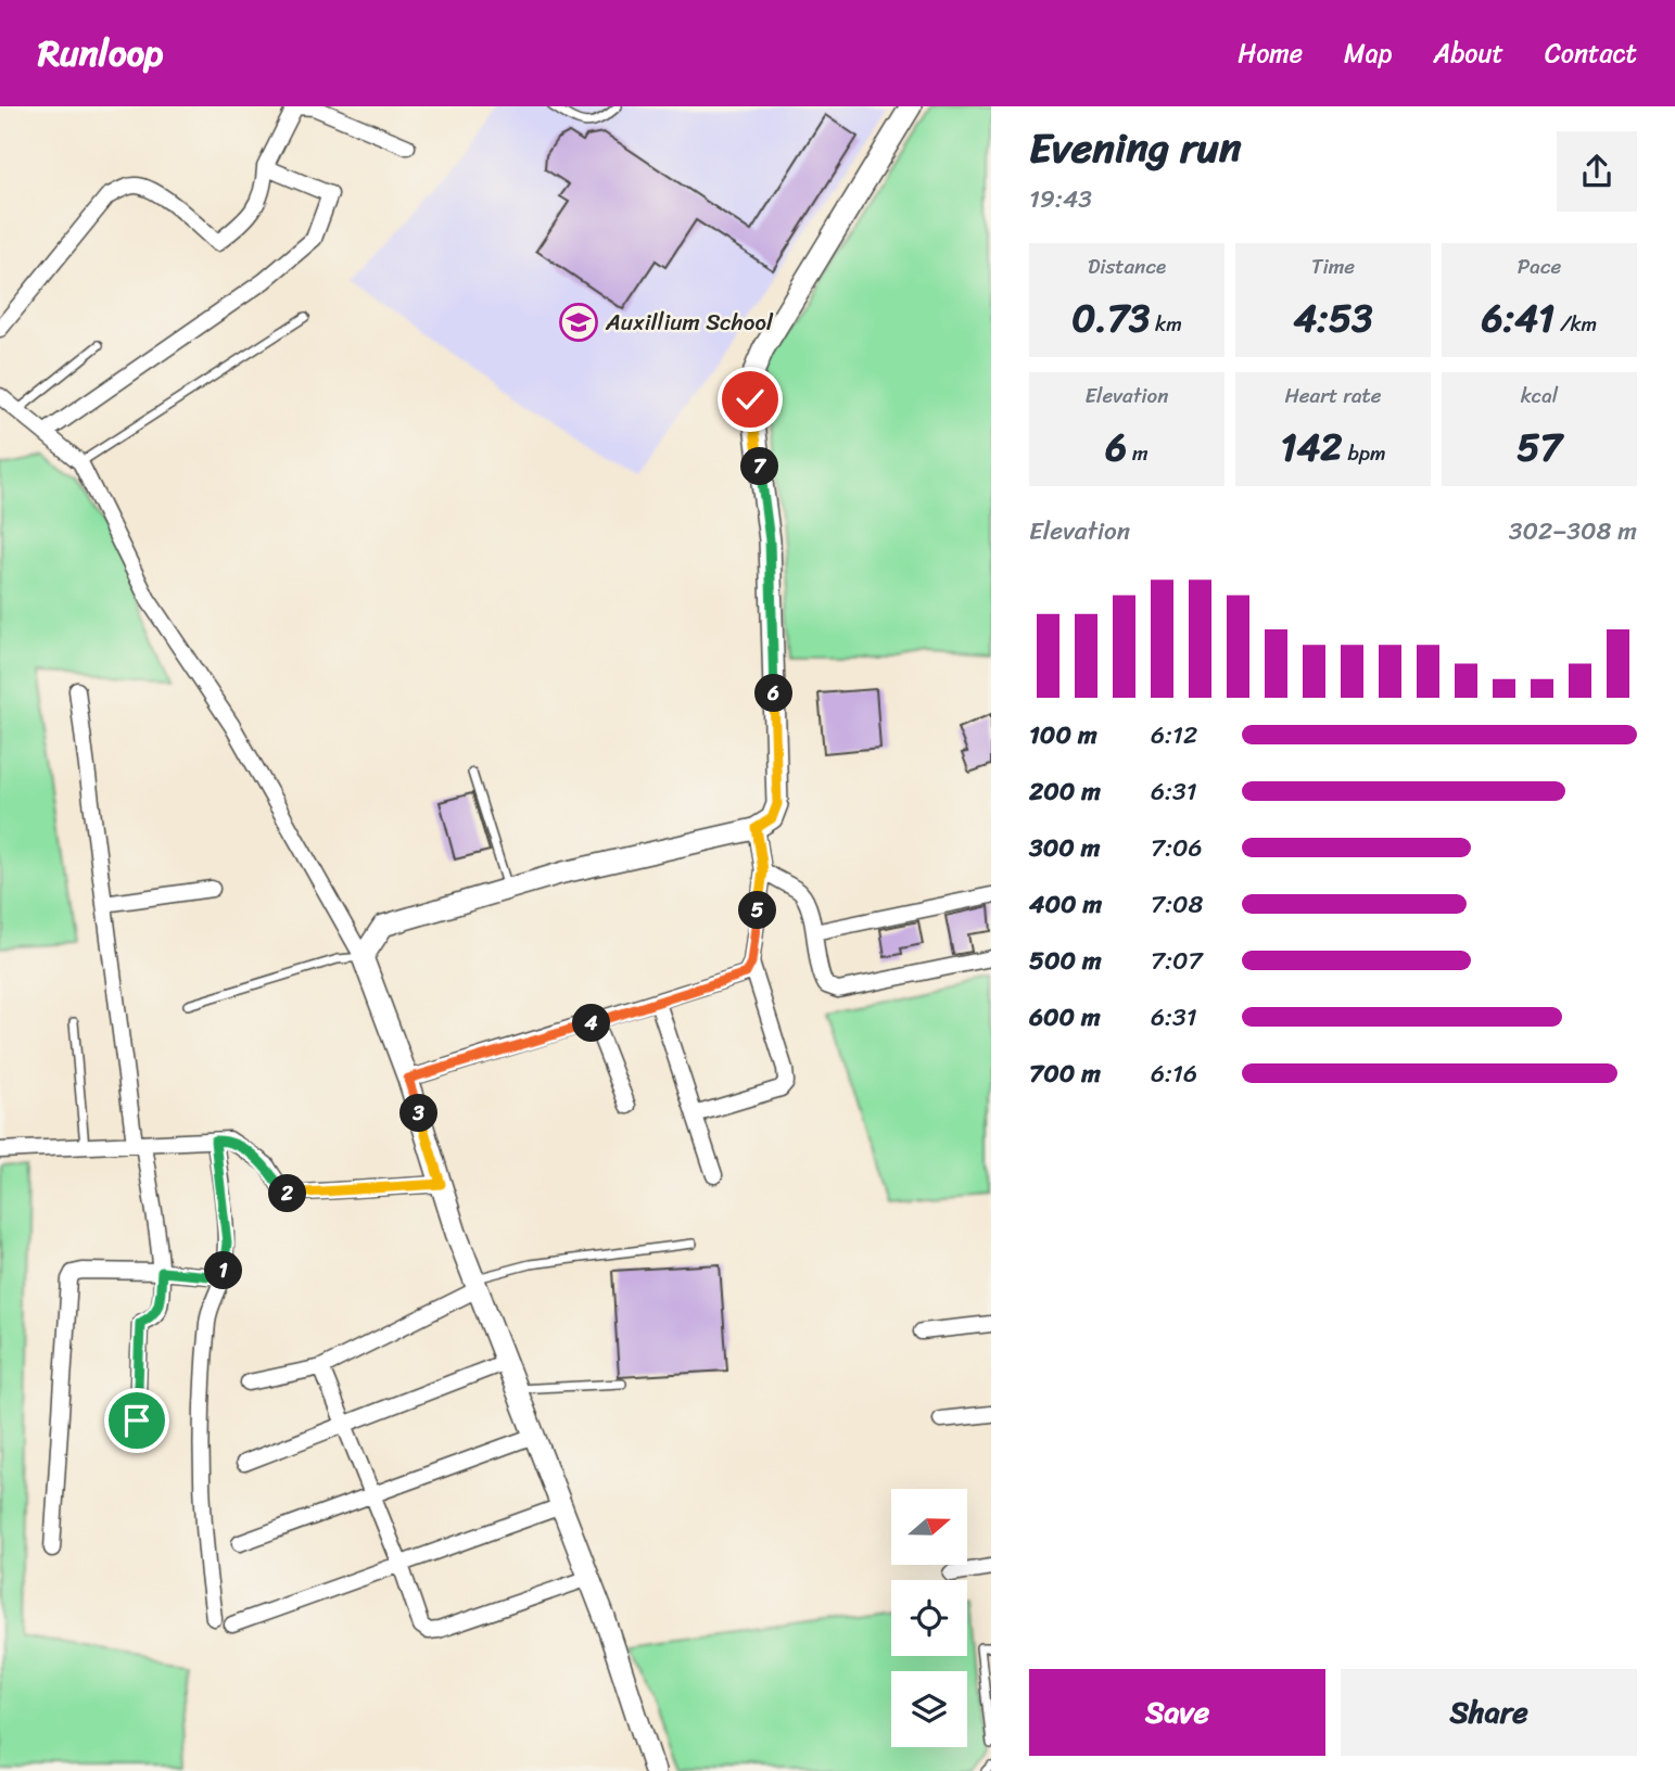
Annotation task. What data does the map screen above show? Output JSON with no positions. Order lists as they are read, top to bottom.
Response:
{
  "places": {
    "school or university": ["Auxillium School"]
  },
  "north": "right",
  "page": {
    "header": "Runloop",
    "nav": [
      "Home",
      "Map",
      "About",
      "Contact"
    ],
    "heading": ["Evening run", "19:43"],
    "stats": [
      ["Distance", "0.73 km"],
      ["Time", "4:53"],
      ["Pace", "6:41 /km"],
      ["Elevation", "6 m"],
      ["Heart rate", "142 bpm"],
      ["kcal", "57"]
    ],
    "pins": [
      "7",
      "6",
      "5",
      "4",
      "3",
      "2",
      "1"
    ],
    "chart": ["Elevation", "302–308 m"],
    "list": [
      {
        "name": "100 m",
        "note": "6:12"
      },
      {
        "name": "200 m",
        "note": "6:31"
      },
      {
        "name": "300 m",
        "note": "7:06"
      },
      {
        "name": "400 m",
        "note": "7:08"
      },
      {
        "name": "500 m",
        "note": "7:07"
      },
      {
        "name": "600 m",
        "note": "6:31"
      },
      {
        "name": "700 m",
        "note": "6:16"
      }
    ],
    "buttons": ["Save", "Share"]
  }
}
